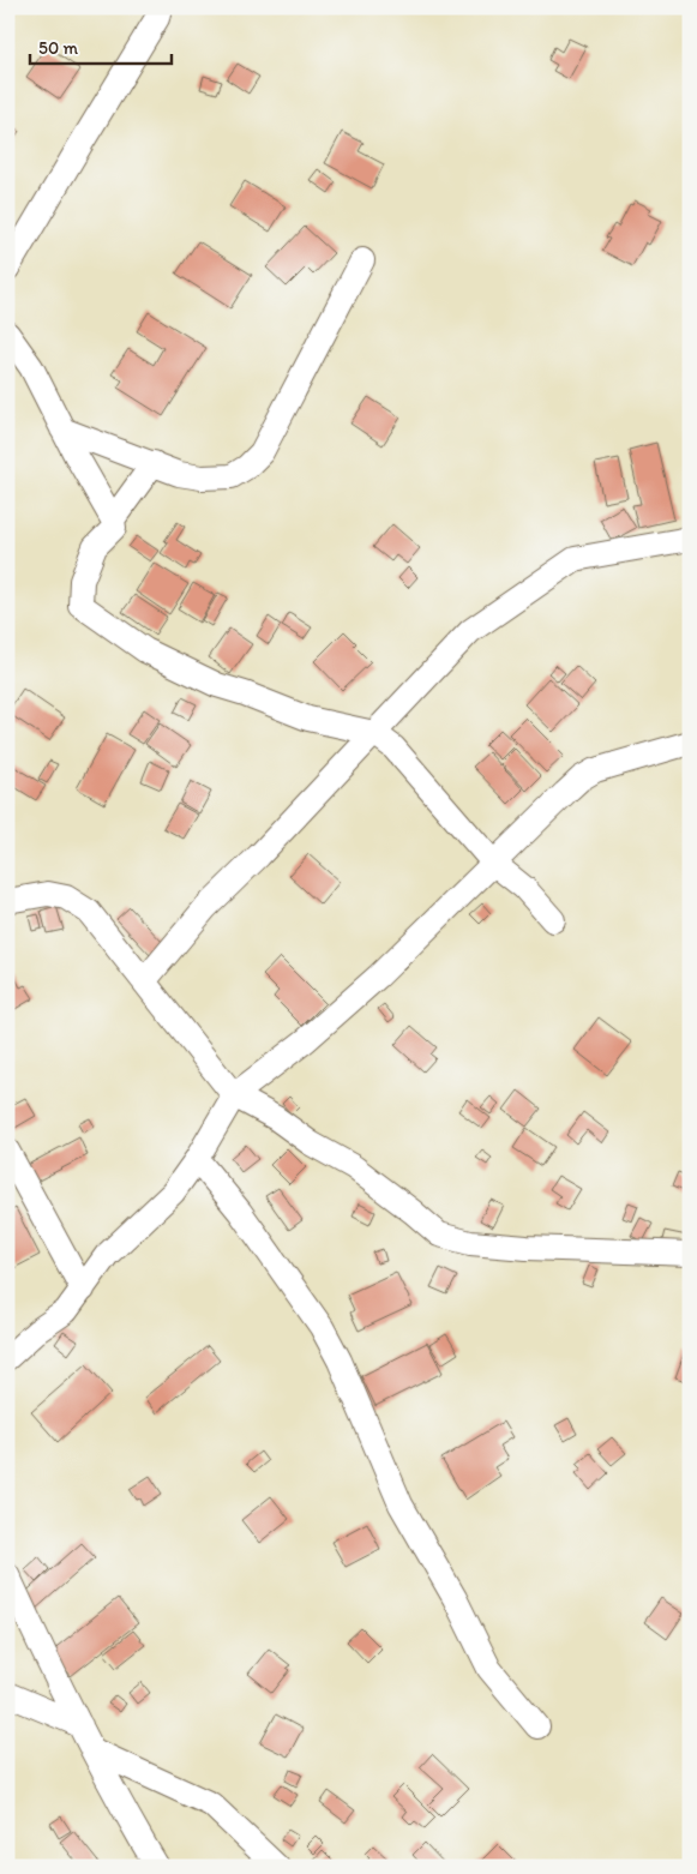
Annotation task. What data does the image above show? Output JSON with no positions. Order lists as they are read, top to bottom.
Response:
{
  "scale_bar": "50 m"
}
